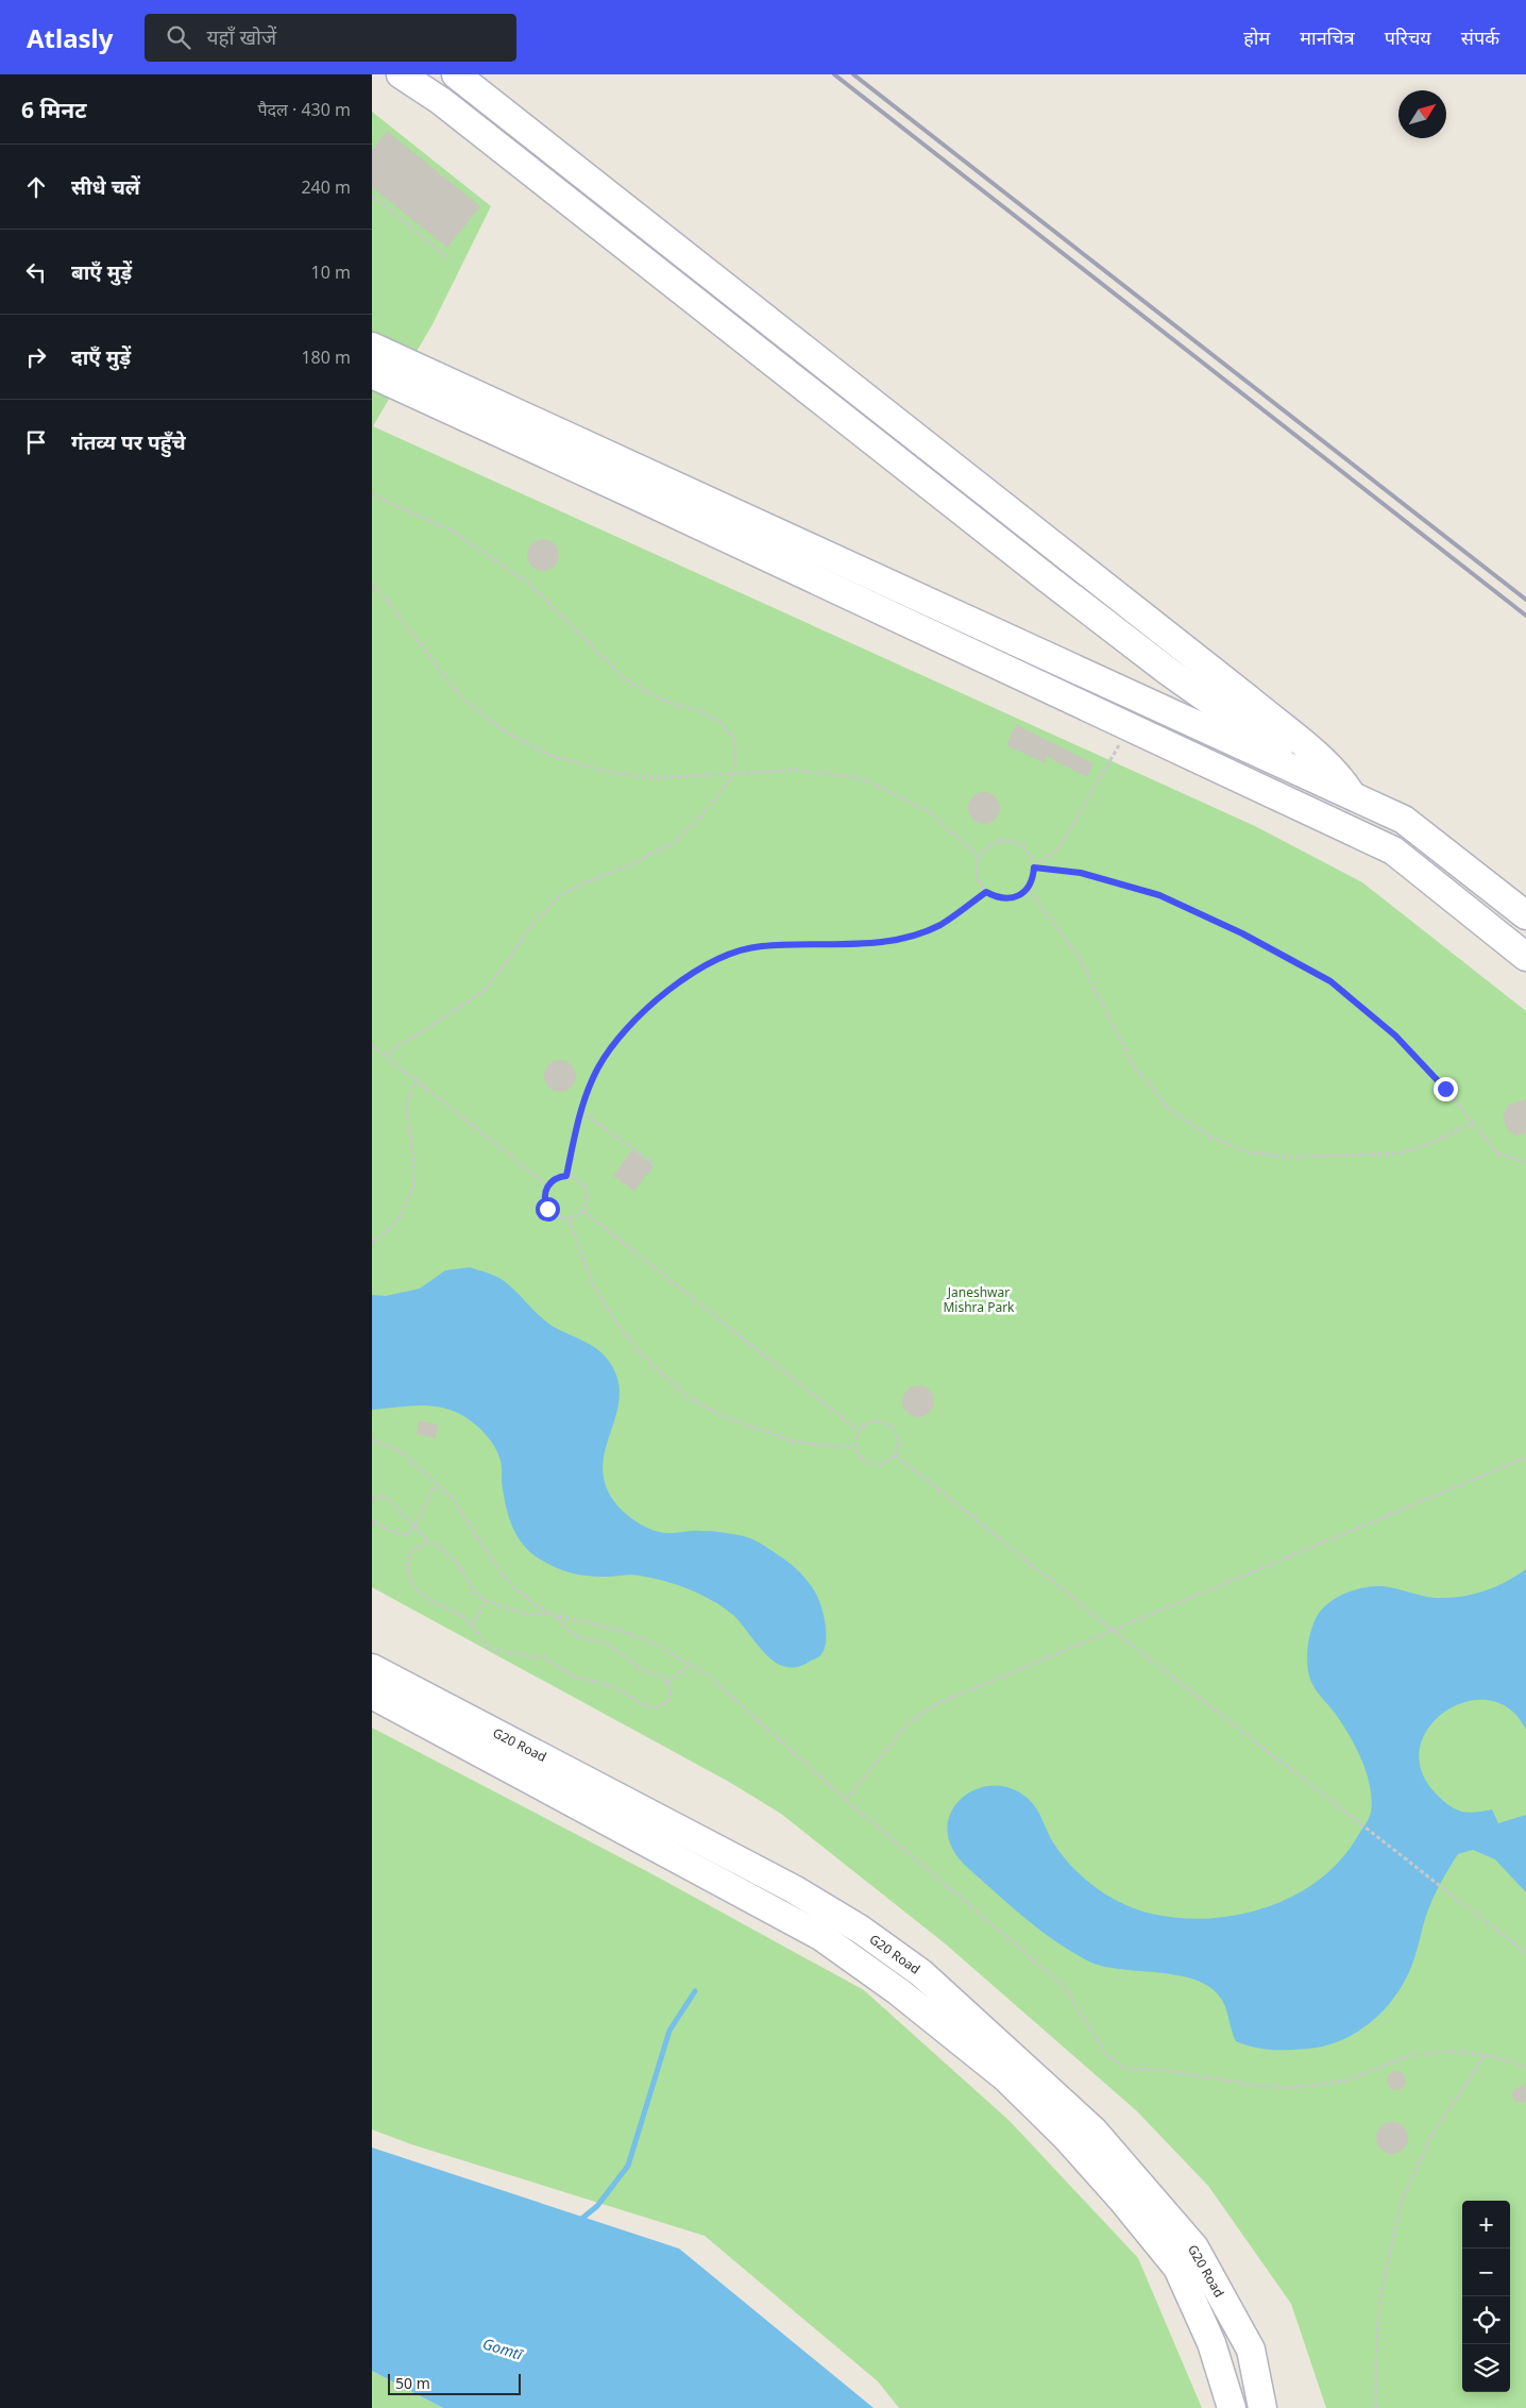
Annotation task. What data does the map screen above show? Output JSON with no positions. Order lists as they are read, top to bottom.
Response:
{
  "streets": {
    "street": ["G20 Road"]
  },
  "water": ["Gomtī"],
  "parks": ["Janeshwar Mishra Park"],
  "scale_bar": "50 m",
  "north": "top right",
  "page": {
    "header": "Atlasly",
    "search": "यहाँ खोजें",
    "nav": [
      "होम",
      "मानचित्र",
      "परिचय",
      "संपर्क"
    ],
    "heading": ["6 मिनट", "पैदल · 430 m"],
    "list": [
      ["सीधे चलें", "240 m"],
      ["बाएँ मुड़ें", "10 m"],
      ["दाएँ मुड़ें", "180 m"],
      "गंतव्य पर पहुँचे"
    ],
    "map_buttons": ["+", "−"],
    "scale": "50 m"
  }
}
